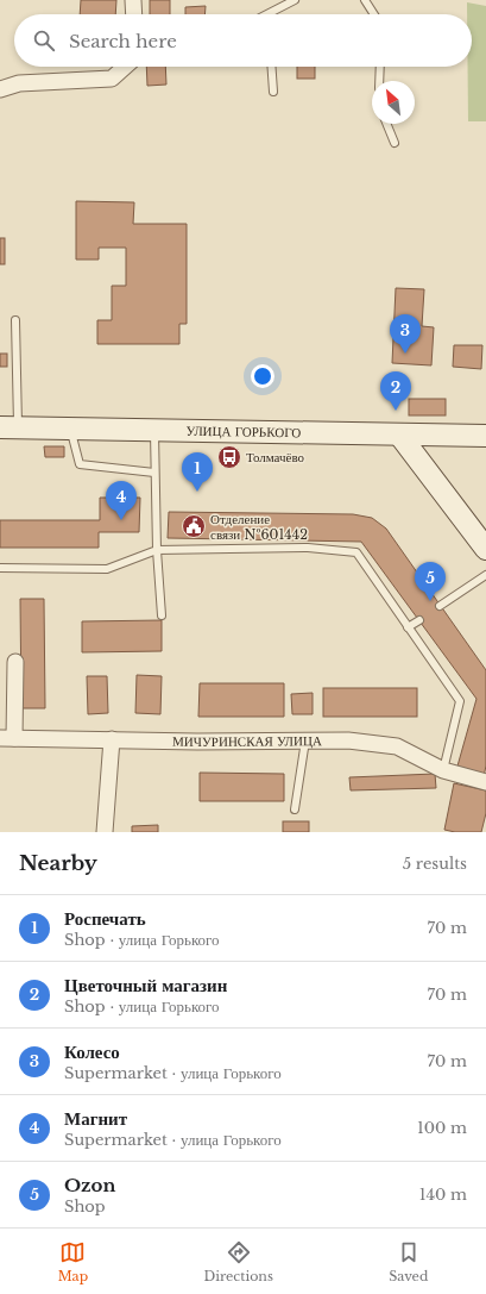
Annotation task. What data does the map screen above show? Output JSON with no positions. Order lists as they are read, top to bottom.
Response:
{
  "streets": {
    "main road": ["УЛИЦА ГОРЬКОГО"],
    "street": ["МИЧУРИНСКАЯ УЛИЦА"]
  },
  "places": {
    "bus stop": ["Толмачёво"],
    "public building": ["Отделение связи №601442"]
  },
  "north": "top left",
  "page": {
    "search": "Search here",
    "pins": [
      "3",
      "2",
      "1",
      "4",
      "5"
    ],
    "heading": ["Nearby", "5 results"],
    "list": [
      {
        "mark": "1",
        "name": "Роспечать",
        "note": "Shop · улица Горького",
        "value": "70 m"
      },
      {
        "mark": "2",
        "name": "Цветочный магазин",
        "note": "Shop · улица Горького",
        "value": "70 m"
      },
      {
        "mark": "3",
        "name": "Колесо",
        "note": "Supermarket · улица Горького",
        "value": "70 m"
      },
      {
        "mark": "4",
        "name": "Магнит",
        "note": "Supermarket · улица Горького",
        "value": "100 m"
      },
      {
        "mark": "5",
        "name": "Ozon",
        "note": "Shop",
        "value": "140 m"
      }
    ],
    "nav": ["Map", "Directions", "Saved"]
  }
}
